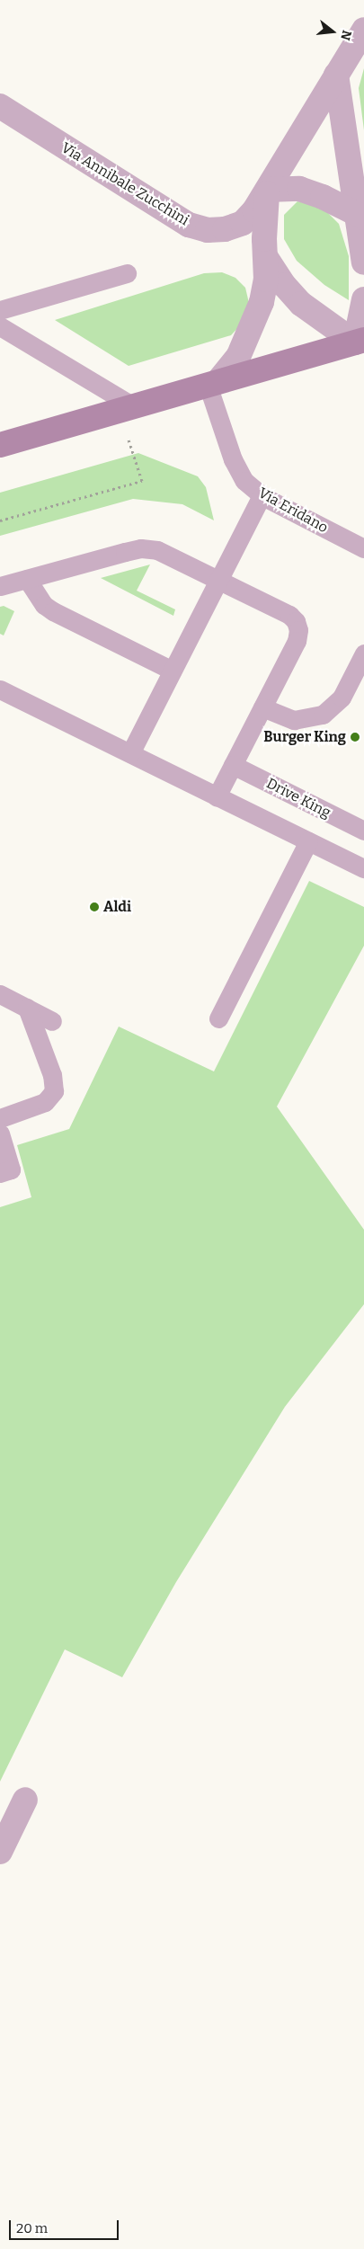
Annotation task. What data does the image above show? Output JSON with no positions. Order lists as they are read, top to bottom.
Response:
{
  "streets": {
    "street": ["Via Annibale Zucchini"],
    "lane": ["Via Eridano", "Drive King"]
  },
  "crossings": [
    ["Via Annibale Zucchini", "Via Eridano"]
  ],
  "places": ["Burger King", "Aldi"],
  "scale_bar": "20 m",
  "north": "right"
}
